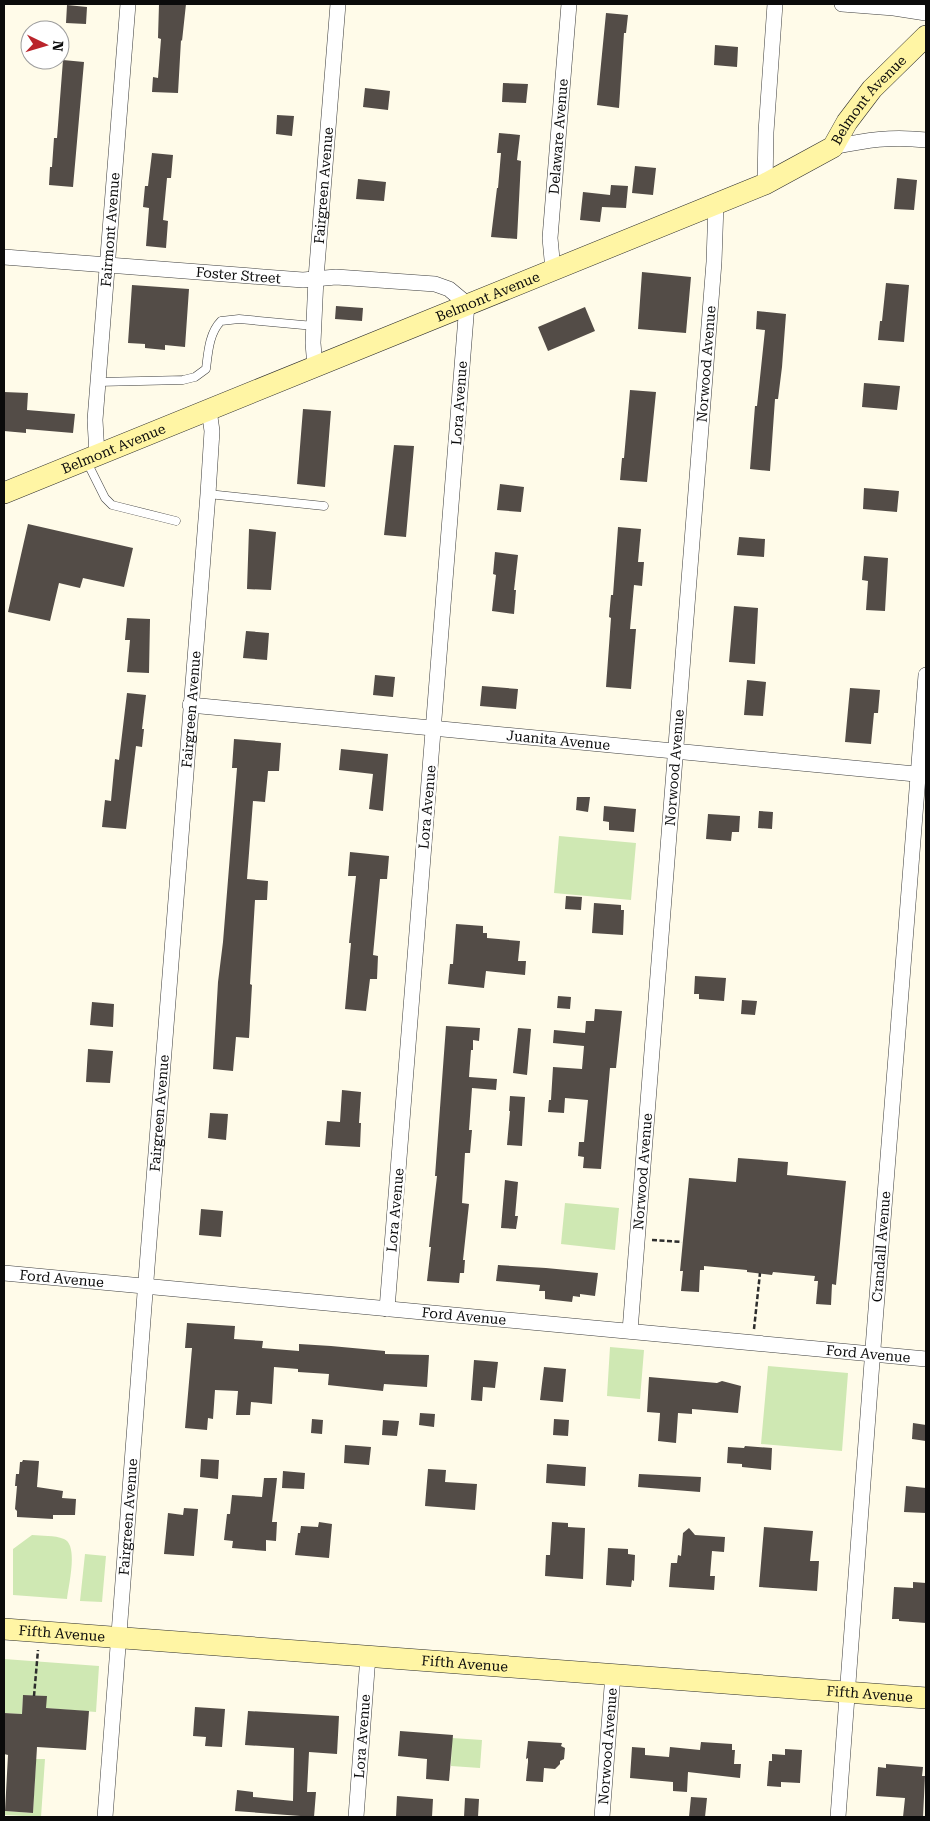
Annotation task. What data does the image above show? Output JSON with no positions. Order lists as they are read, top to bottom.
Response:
{
  "streets": {
    "main road": ["Belmont Avenue", "Fifth Avenue"],
    "street": [
      "Delaware Avenue",
      "Fairgreen Avenue",
      "Fairmont Avenue",
      "Foster Street",
      "Norwood Avenue",
      "Lora Avenue",
      "Juanita Avenue",
      "Crandall Avenue",
      "Ford Avenue"
    ]
  },
  "crossings": [
    ["Belmont Avenue", "Delaware Avenue"],
    ["Belmont Avenue", "Fairgreen Avenue"],
    ["Belmont Avenue", "Fairmont Avenue"],
    ["Belmont Avenue", "Foster Street"],
    ["Belmont Avenue", "Norwood Avenue"],
    ["Belmont Avenue", "Lora Avenue"],
    ["Fairgreen Avenue", "Foster Street"],
    ["Fairgreen Avenue", "Juanita Avenue"],
    ["Fairgreen Avenue", "Ford Avenue"],
    ["Fairgreen Avenue", "Fifth Avenue"],
    ["Fairmont Avenue", "Foster Street"],
    ["Foster Street", "Lora Avenue"],
    ["Norwood Avenue", "Juanita Avenue"],
    ["Norwood Avenue", "Ford Avenue"],
    ["Norwood Avenue", "Fifth Avenue"],
    ["Lora Avenue", "Juanita Avenue"],
    ["Lora Avenue", "Ford Avenue"],
    ["Lora Avenue", "Fifth Avenue"],
    ["Juanita Avenue", "Crandall Avenue"],
    ["Crandall Avenue", "Ford Avenue"],
    ["Crandall Avenue", "Fifth Avenue"]
  ],
  "north": "right"
}
